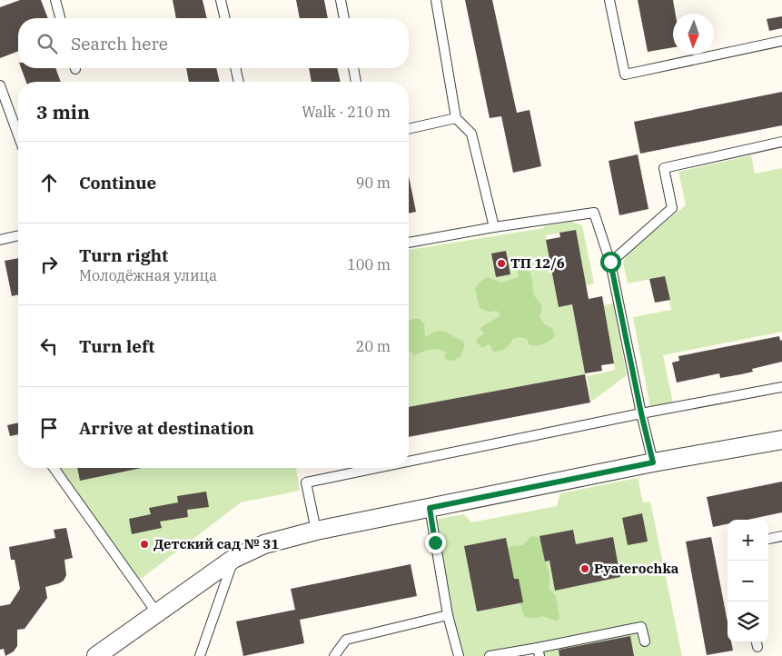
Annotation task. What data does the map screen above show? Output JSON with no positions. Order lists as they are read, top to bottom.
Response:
{
  "places": ["ТП 12/6", "Детский сад № 31", "Pyaterochka"],
  "north": "bottom",
  "page": {
    "search": "Search here",
    "heading": ["3 min", "Walk · 210 m"],
    "list": [
      ["Continue", "90 m"],
      ["Turn right", "Молодёжная улица", "100 m"],
      ["Turn left", "20 m"],
      "Arrive at destination"
    ],
    "map_buttons": ["+", "−"]
  }
}
